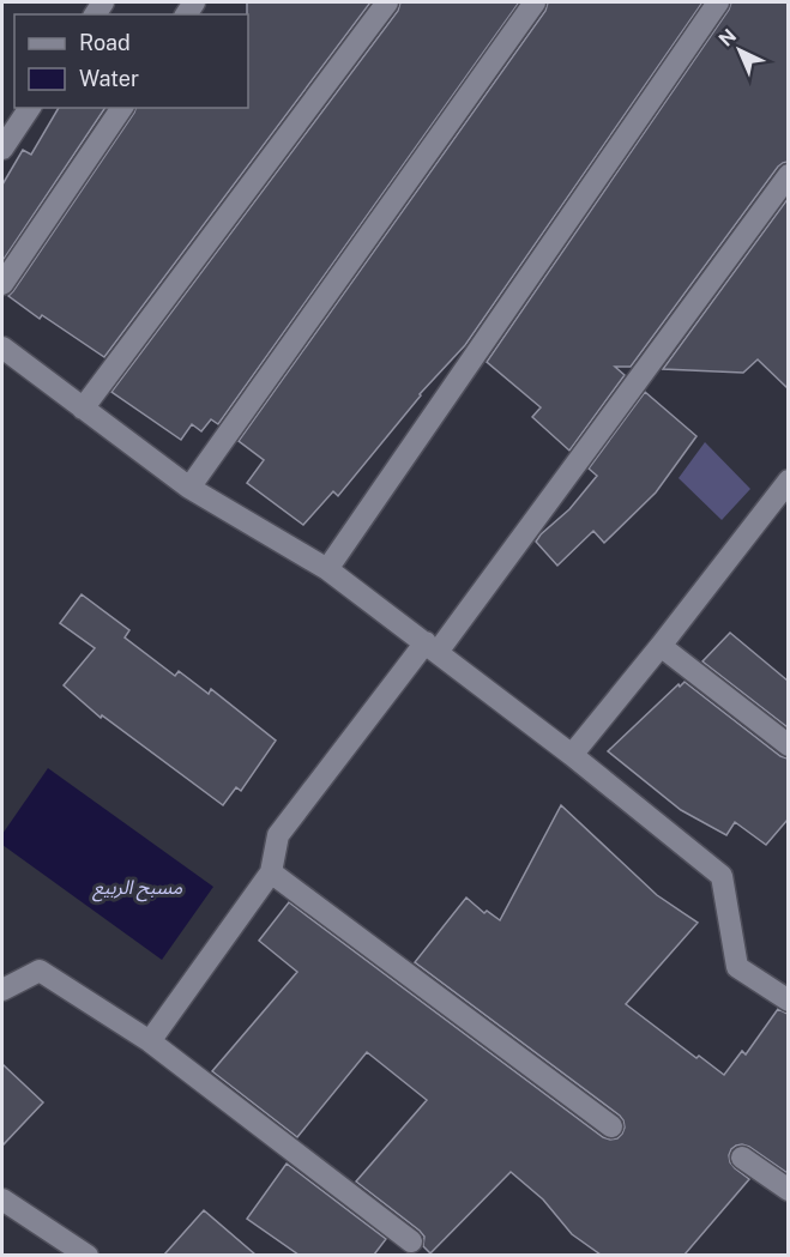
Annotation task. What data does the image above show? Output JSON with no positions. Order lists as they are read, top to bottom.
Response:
{
  "water": ["مسبح الربيع"],
  "legend": ["Road", "Water"],
  "north": "top left"
}
